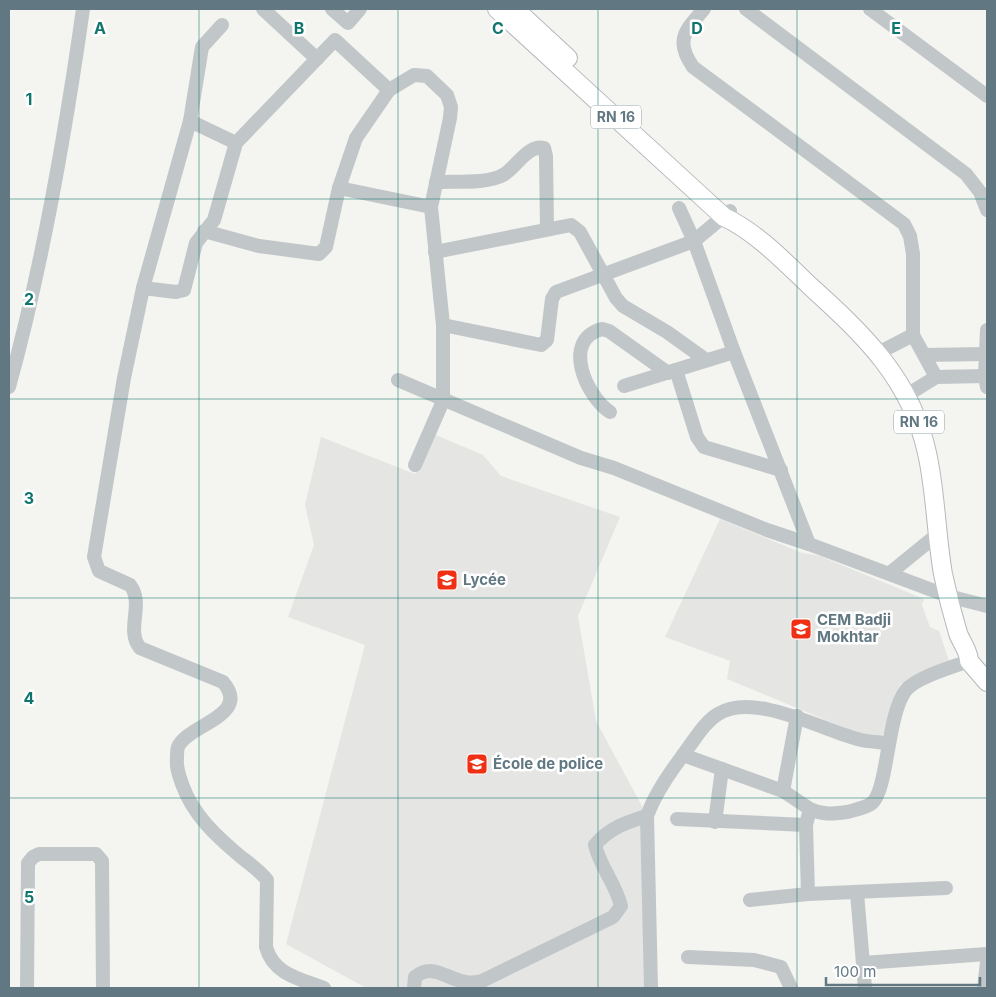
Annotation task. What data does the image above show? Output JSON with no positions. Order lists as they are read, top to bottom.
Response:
{
  "streets": {
    "main road": ["RN 16"]
  },
  "places": {
    "school or university": ["Lycée", "CEM Badji Mokhtar", "École de police"]
  },
  "scale_bar": "100 m",
  "grid": {
    "columns": [
      "A",
      "B",
      "C",
      "D",
      "E"
    ],
    "rows": [
      "1",
      "2",
      "3",
      "4",
      "5"
    ]
  }
}
